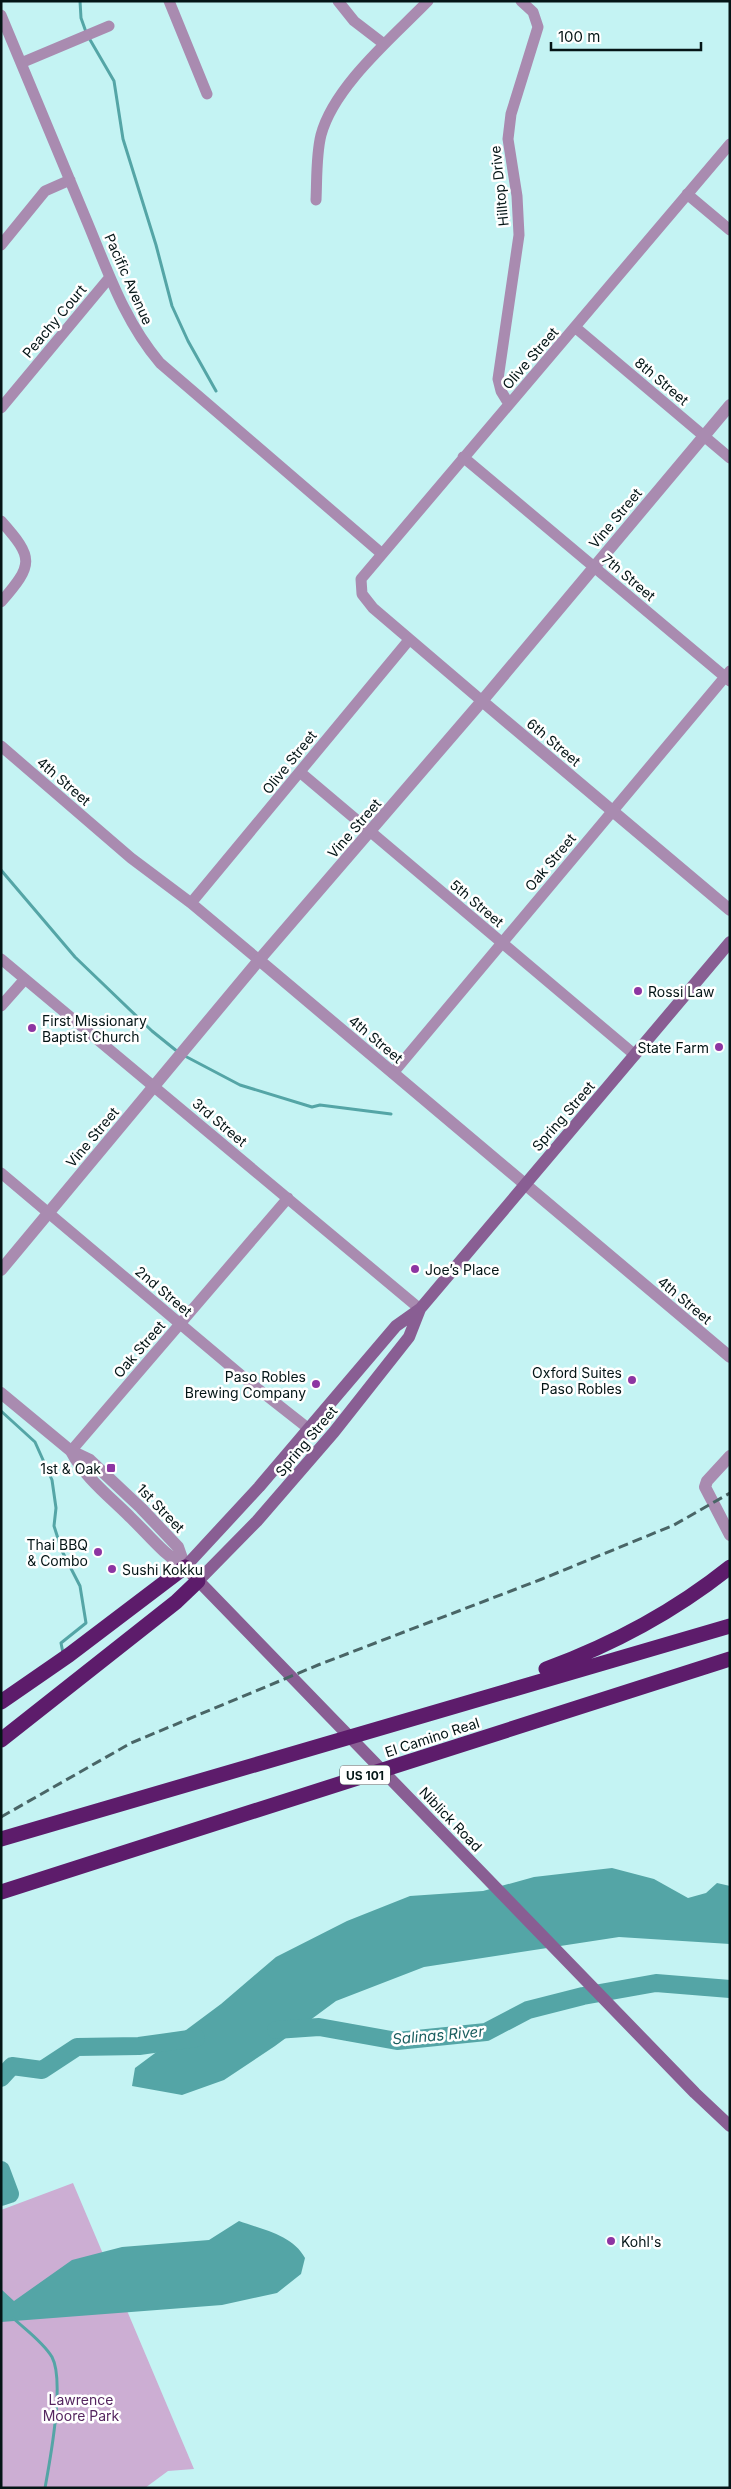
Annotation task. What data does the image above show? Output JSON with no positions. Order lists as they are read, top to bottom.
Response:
{
  "streets": {
    "highway": ["El Camino Real", "US 101"],
    "main road": ["Spring Street", "Niblick Road"],
    "street": [
      "Hilltop Drive",
      "Pacific Avenue",
      "Peachy Court",
      "Olive Street",
      "8th Street",
      "Vine Street",
      "7th Street",
      "6th Street",
      "4th Street",
      "Oak Street",
      "5th Street",
      "3rd Street",
      "2nd Street",
      "1st Street"
    ]
  },
  "crossings": [
    ["Hilltop Drive", "Olive Street"],
    ["Pacific Avenue", "Peachy Court"],
    ["Pacific Avenue", "Olive Street"],
    ["Olive Street", "8th Street"],
    ["Olive Street", "7th Street"],
    ["Olive Street", "6th Street"],
    ["Olive Street", "4th Street"],
    ["Olive Street", "5th Street"],
    ["8th Street", "Vine Street"],
    ["Vine Street", "7th Street"],
    ["Vine Street", "6th Street"],
    ["Vine Street", "4th Street"],
    ["Vine Street", "5th Street"],
    ["Vine Street", "3rd Street"],
    ["Vine Street", "2nd Street"],
    ["7th Street", "Oak Street"],
    ["6th Street", "Oak Street"],
    ["4th Street", "Oak Street"],
    ["4th Street", "Spring Street"],
    ["Oak Street", "5th Street"],
    ["Oak Street", "3rd Street"],
    ["Oak Street", "2nd Street"],
    ["Oak Street", "1st Street"],
    ["5th Street", "Spring Street"],
    ["Spring Street", "3rd Street"],
    ["Spring Street", "2nd Street"],
    ["Spring Street", "1st Street"],
    ["Spring Street", "Niblick Road"],
    ["1st Street", "Niblick Road"]
  ],
  "water": ["Salinas River"],
  "parks": ["Lawrence Moore Park"],
  "places": {
    "other": [
      "Rossi Law",
      "First Missionary Baptist Church",
      "State Farm",
      "Joe’s Place",
      "Oxford Suites Paso Robles",
      "Paso Robles Brewing Company",
      "Thai BBQ & Combo",
      "Sushi Kokku",
      "Kohl's"
    ],
    "transit": ["1st & Oak"]
  },
  "scale_bar": "100 m"
}
